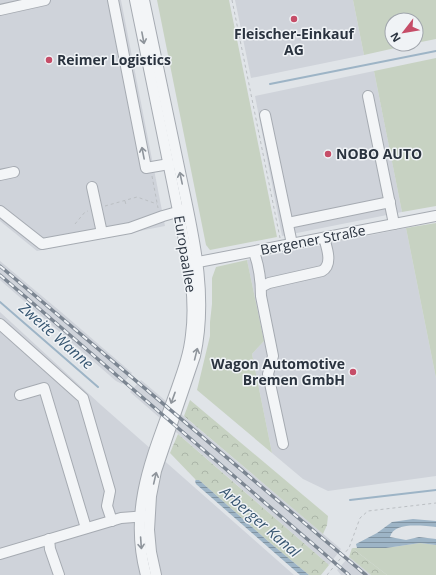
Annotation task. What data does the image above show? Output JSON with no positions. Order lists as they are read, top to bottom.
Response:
{
  "streets": {
    "street": ["Bergener Straße", "Europaallee"]
  },
  "crossings": [
    ["Bergener Straße", "Europaallee"]
  ],
  "water": ["Zweite Wanne", "Arberger Kanal"],
  "places": [
    "Fleischer-Einkauf AG",
    "Reimer Logistics",
    "NOBO AUTO",
    "Wagon Automotive Bremen GmbH"
  ],
  "north": "bottom left"
}
